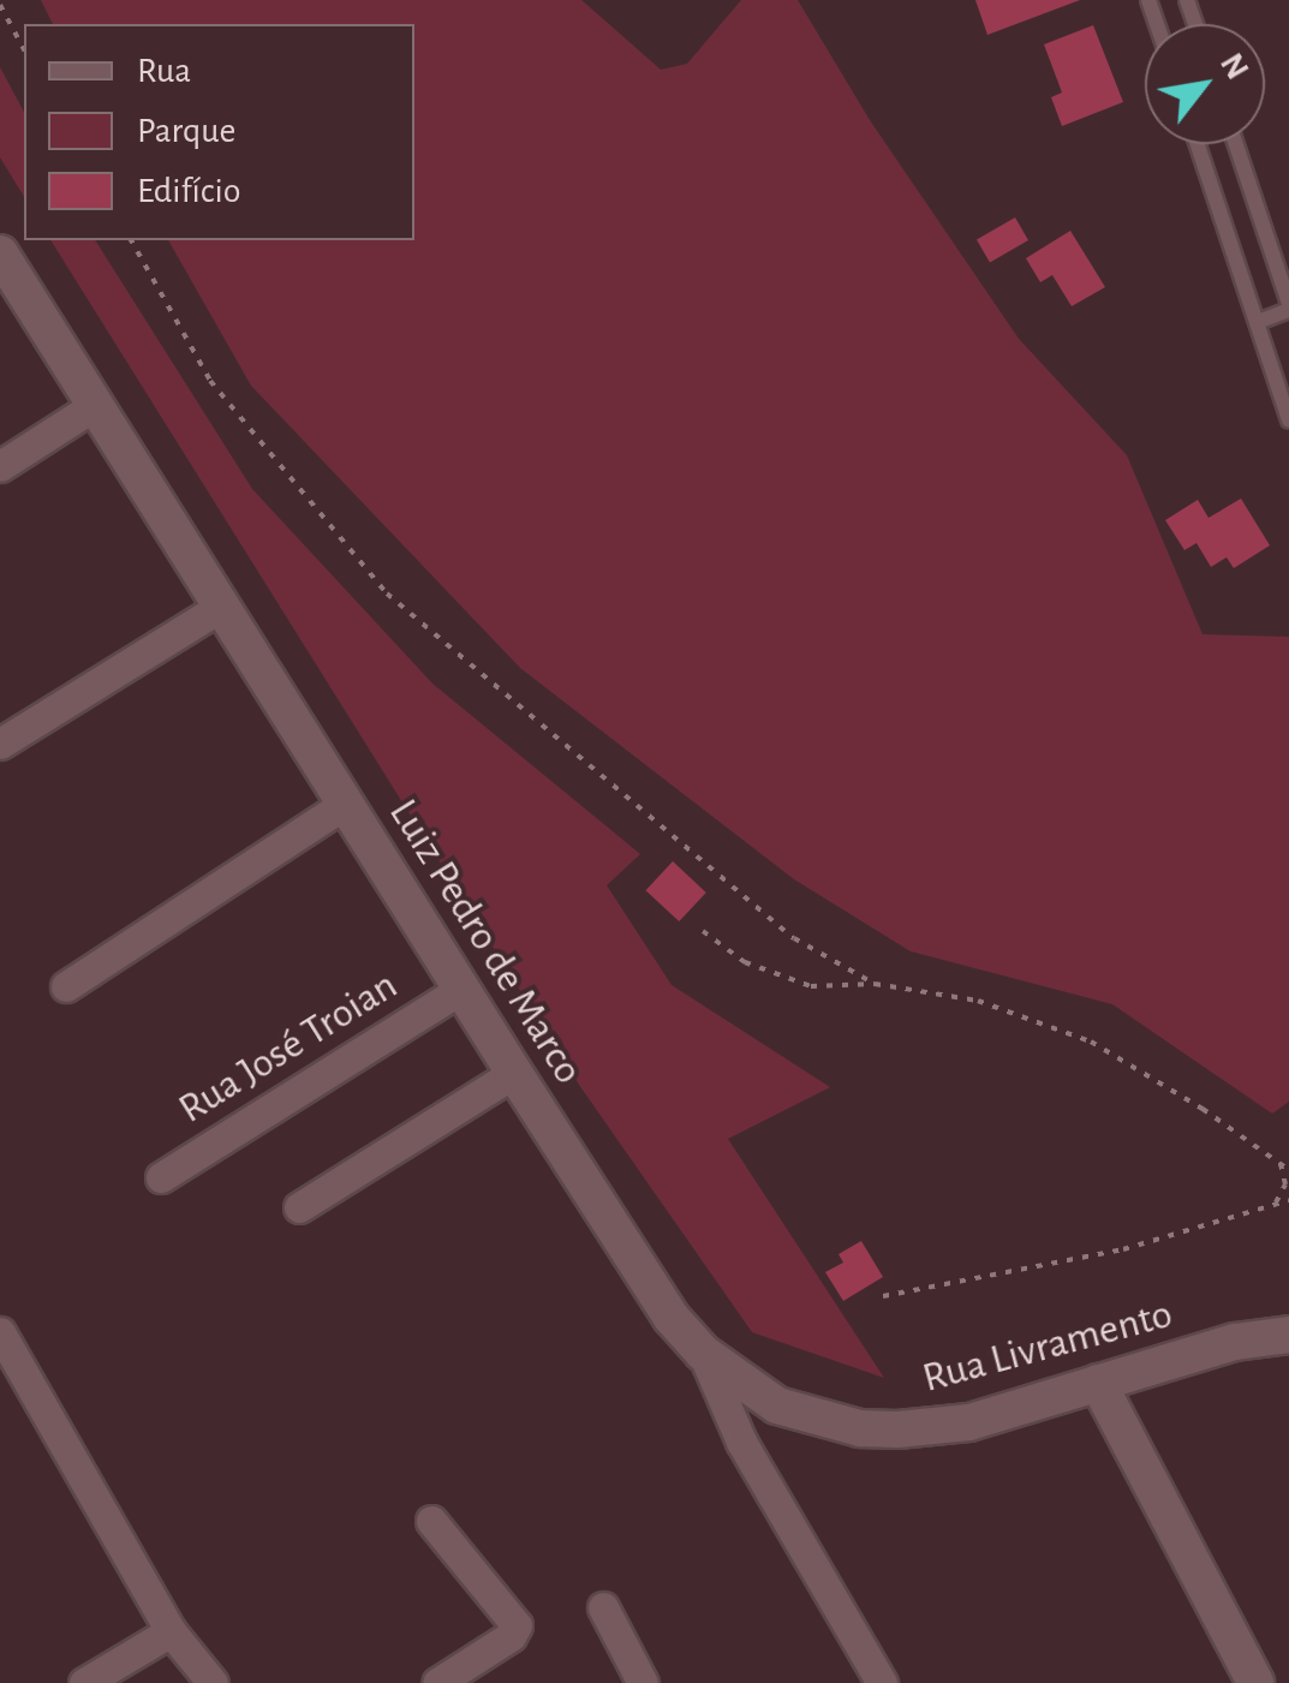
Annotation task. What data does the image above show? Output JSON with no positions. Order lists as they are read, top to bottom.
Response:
{
  "streets": {
    "main road": ["Luiz Pedro de Marco", "Rua Livramento"],
    "street": ["Rua José Troian"]
  },
  "crossings": [
    ["Luiz Pedro de Marco", "Rua José Troian"],
    ["Luiz Pedro de Marco", "Rua Livramento"]
  ],
  "legend": ["Rua", "Parque", "Edifício"],
  "north": "top right"
}
